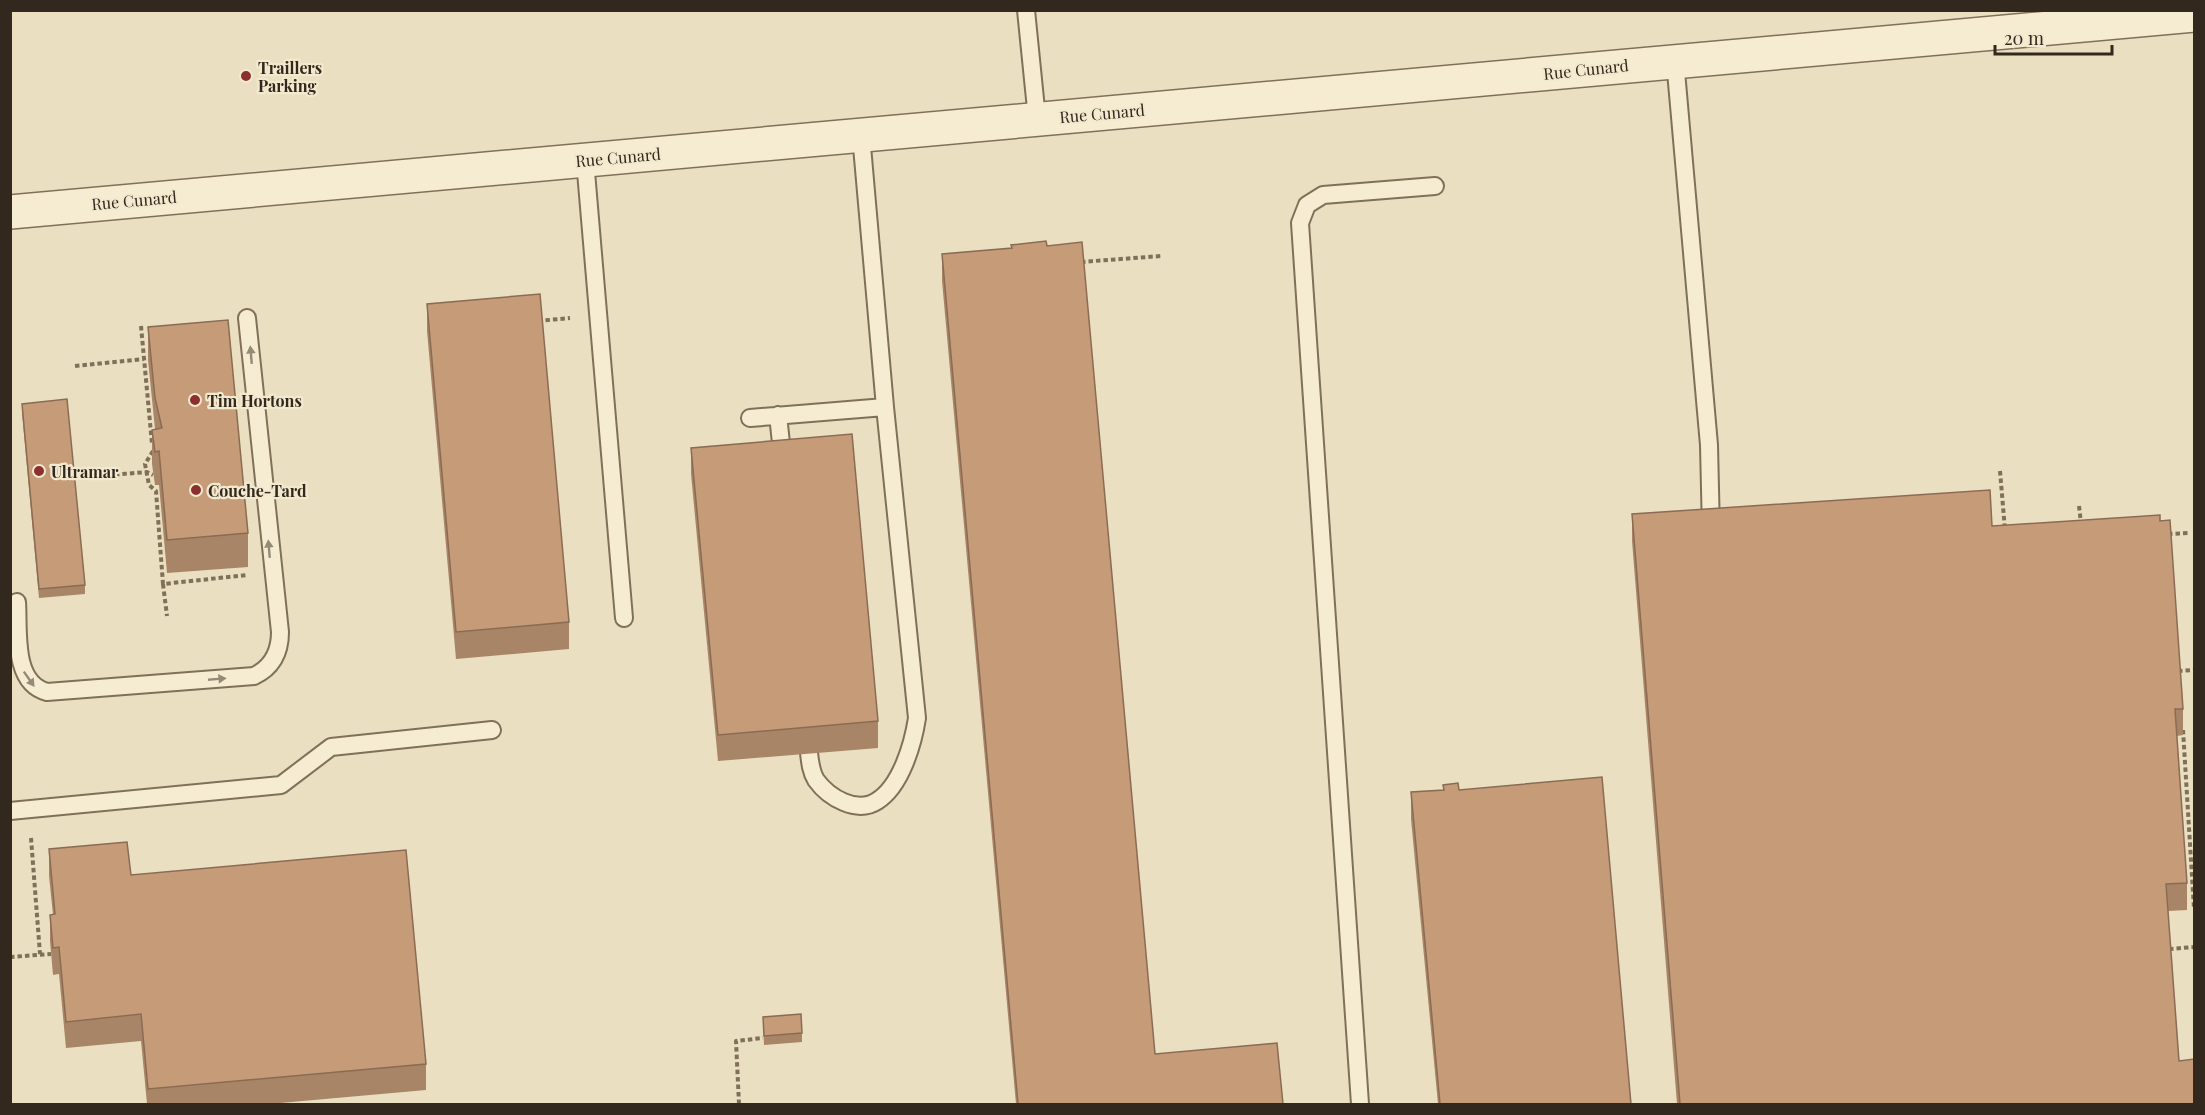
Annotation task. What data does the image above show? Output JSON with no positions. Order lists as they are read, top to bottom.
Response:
{
  "streets": {
    "street": ["Rue Cunard"]
  },
  "places": [
    "Traillers Parking",
    "Tim Hortons",
    "Ultramar",
    "Couche-Tard"
  ],
  "scale_bar": "20 m"
}
